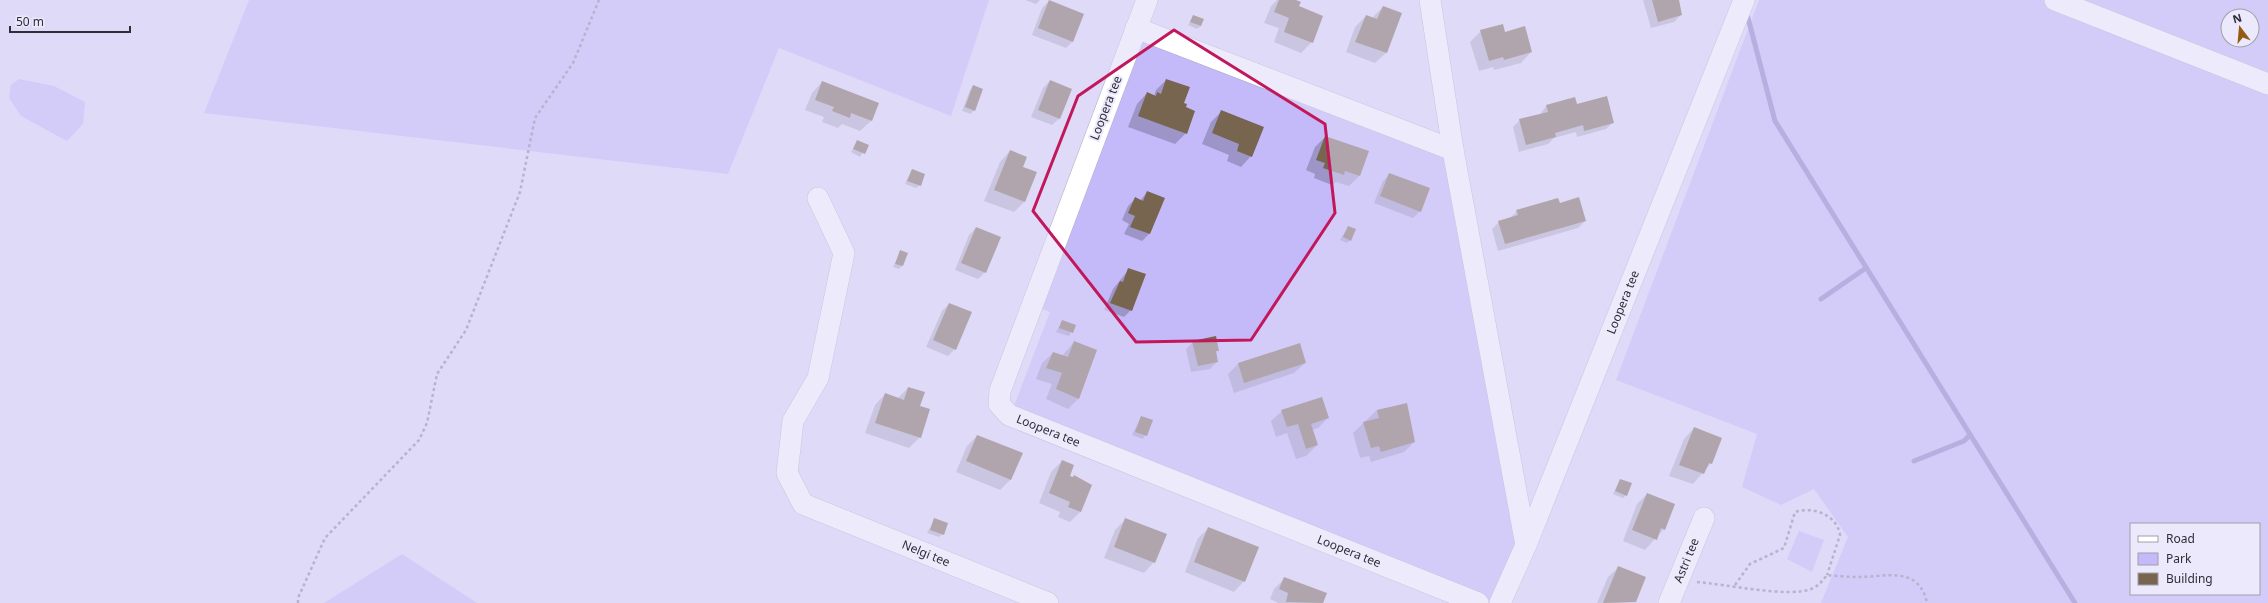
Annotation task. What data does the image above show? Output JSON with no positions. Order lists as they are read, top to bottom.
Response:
{
  "streets": {
    "street": ["Loopera tee", "Nelgi tee", "Astri tee"]
  },
  "legend": ["Road", "Park", "Building"],
  "scale_bar": "50 m",
  "north": "top"
}
